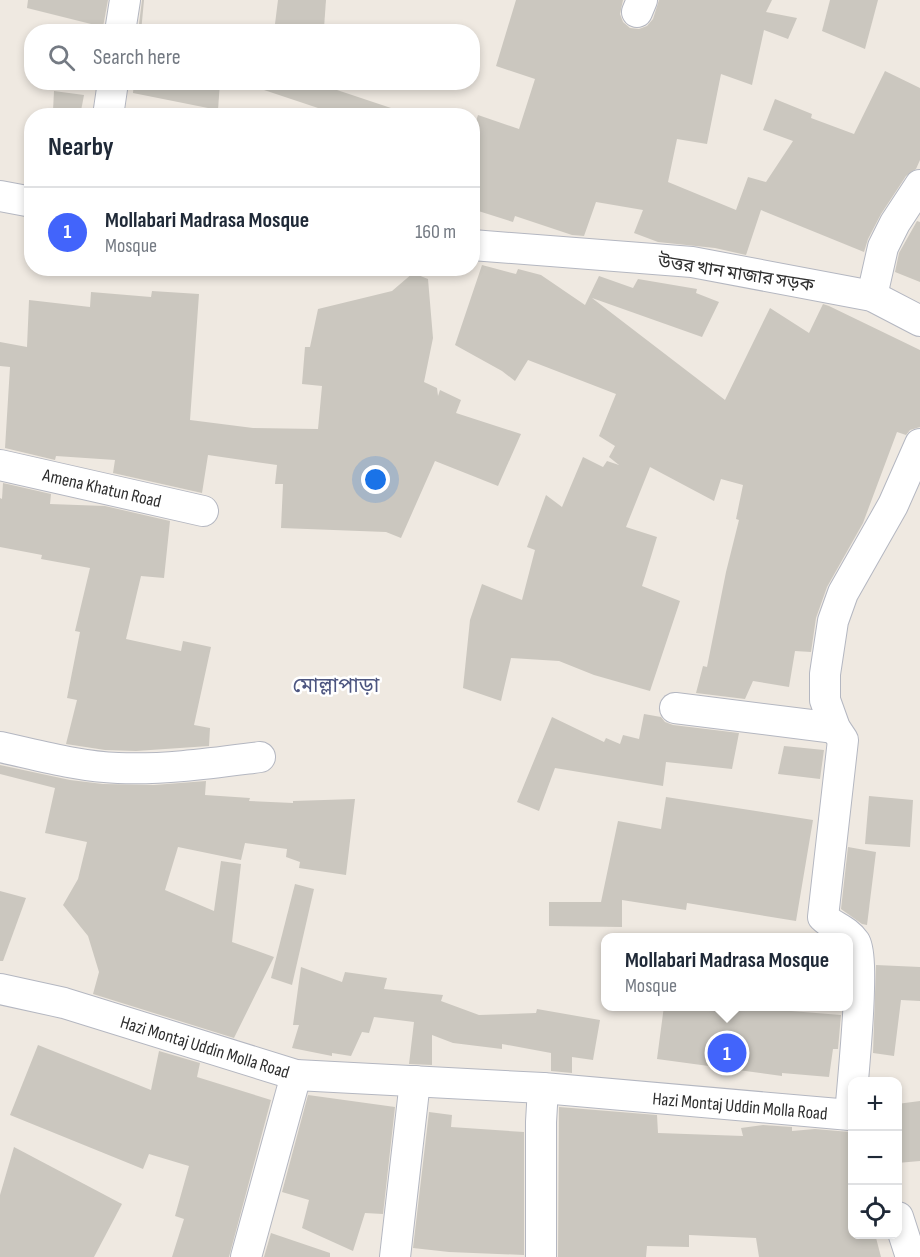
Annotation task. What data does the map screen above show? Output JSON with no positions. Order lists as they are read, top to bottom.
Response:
{
  "streets": {
    "street": ["উত্তর খান মাজার সড়ক", "Amena Khatun Road", "Hazi Montaj Uddin Molla Road"]
  },
  "districts": ["মোল্লাপাড়া"],
  "page": {
    "search": "Search here",
    "heading": "Nearby",
    "list": [
      {
        "mark": "1",
        "name": "Mollabari Madrasa Mosque",
        "note": "Mosque",
        "value": "160 m"
      }
    ],
    "popup": ["Mollabari Madrasa Mosque", "Mosque"],
    "pins": "1",
    "map_buttons": ["+", "−"]
  }
}
